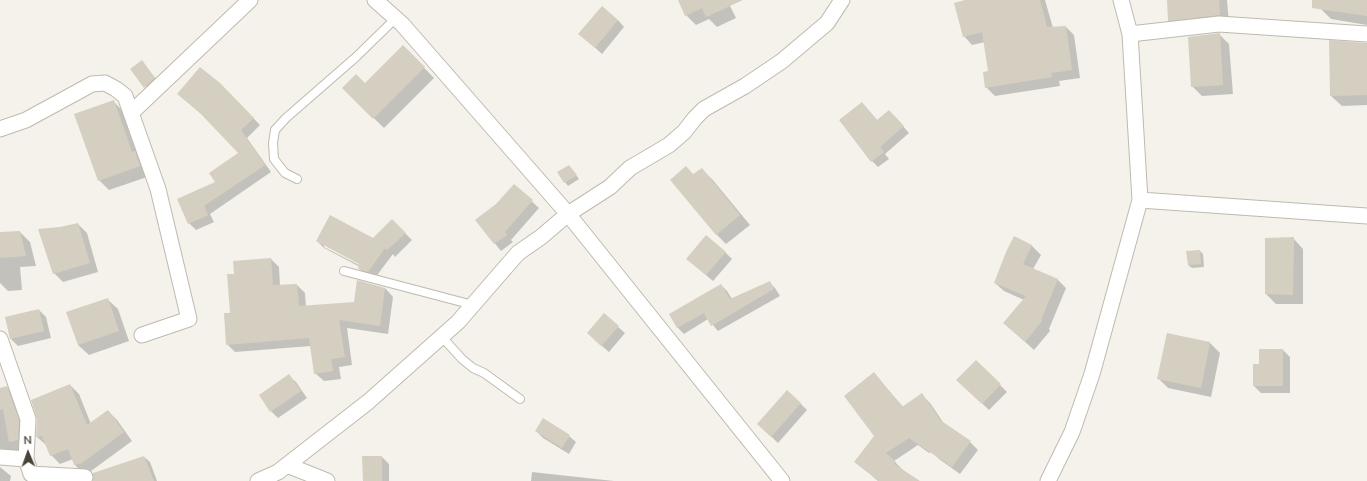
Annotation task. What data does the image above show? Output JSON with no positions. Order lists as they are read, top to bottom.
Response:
{
  "north": "top"
}
